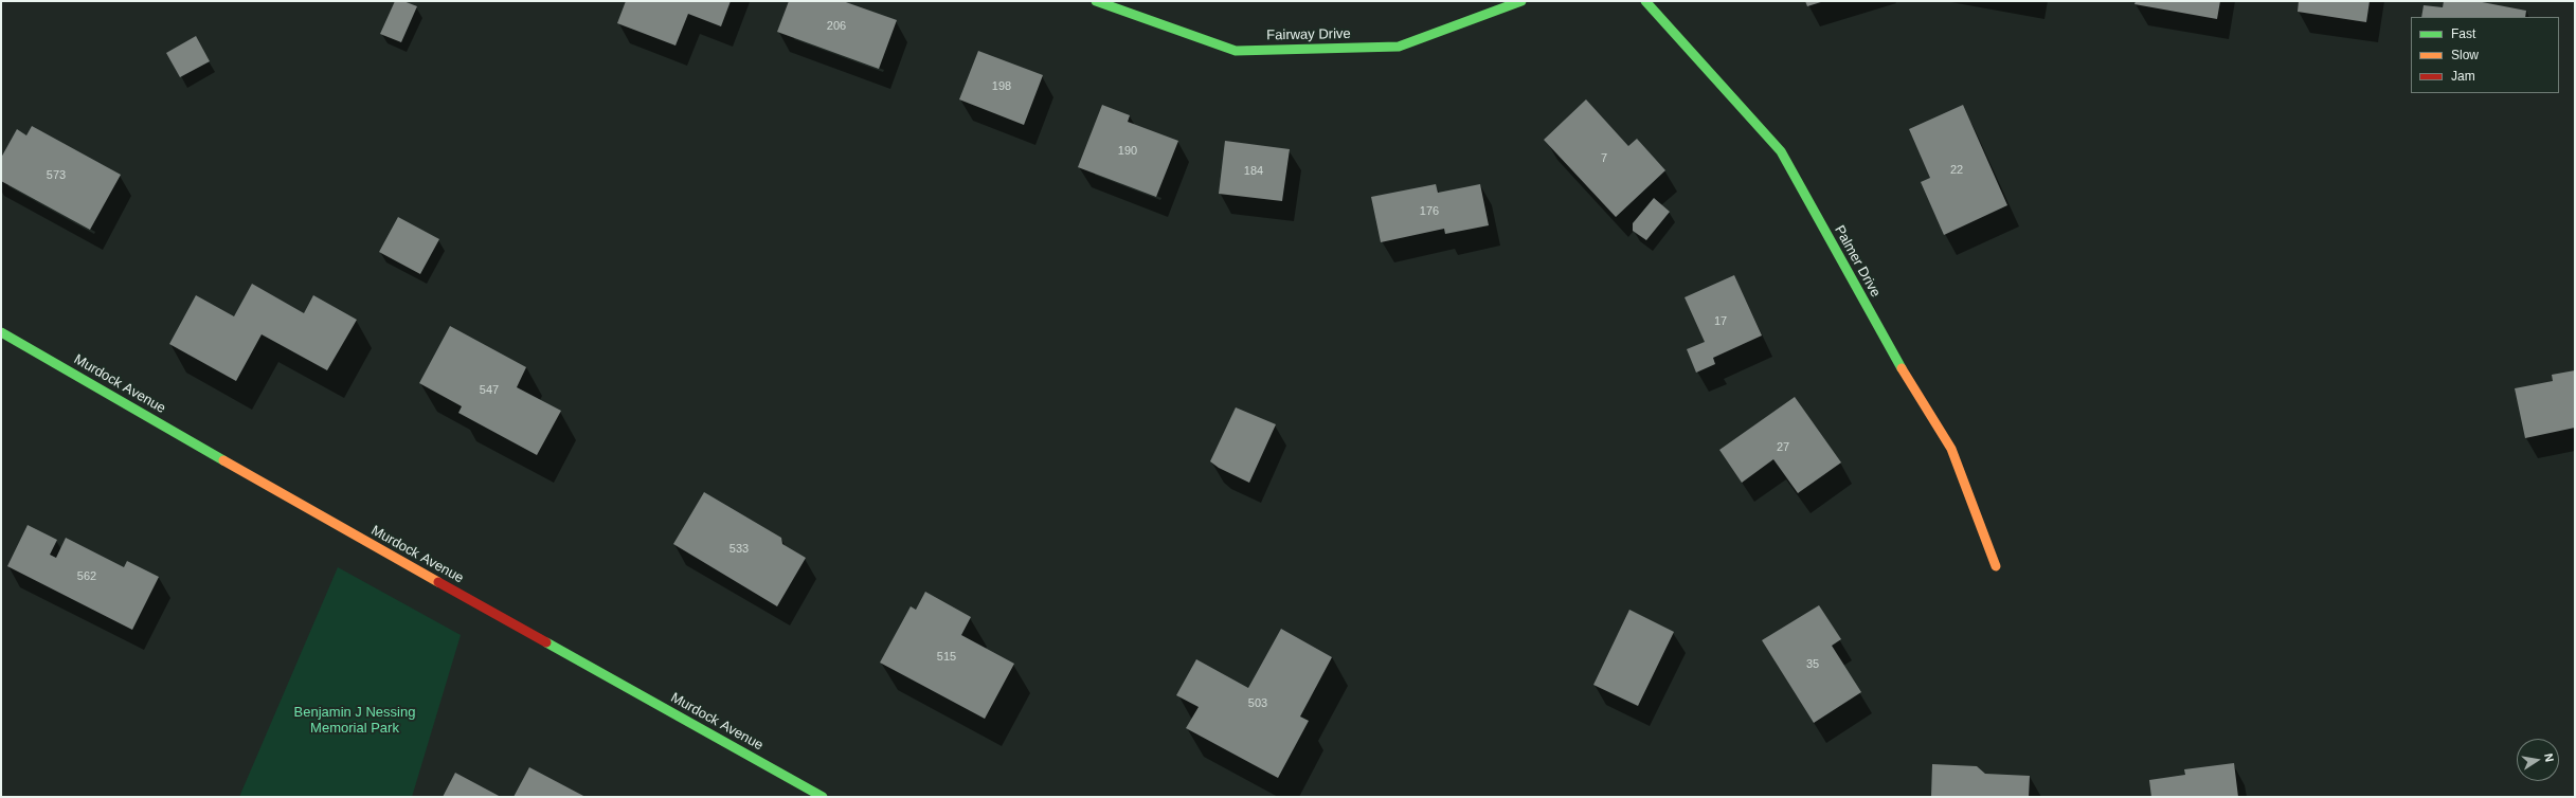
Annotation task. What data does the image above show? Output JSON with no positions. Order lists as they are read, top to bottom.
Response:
{
  "streets": {
    "street": ["Fairway Drive", "Palmer Drive", "Murdock Avenue"]
  },
  "parks": ["Benjamin J Nessing Memorial Park"],
  "house_numbers": [
    "206",
    "198",
    "190",
    "7",
    "22",
    "184",
    "573",
    "176",
    "17",
    "547",
    "27",
    "533",
    "562",
    "515",
    "35",
    "503"
  ],
  "legend": ["Fast", "Slow", "Jam"],
  "north": "right"
}
